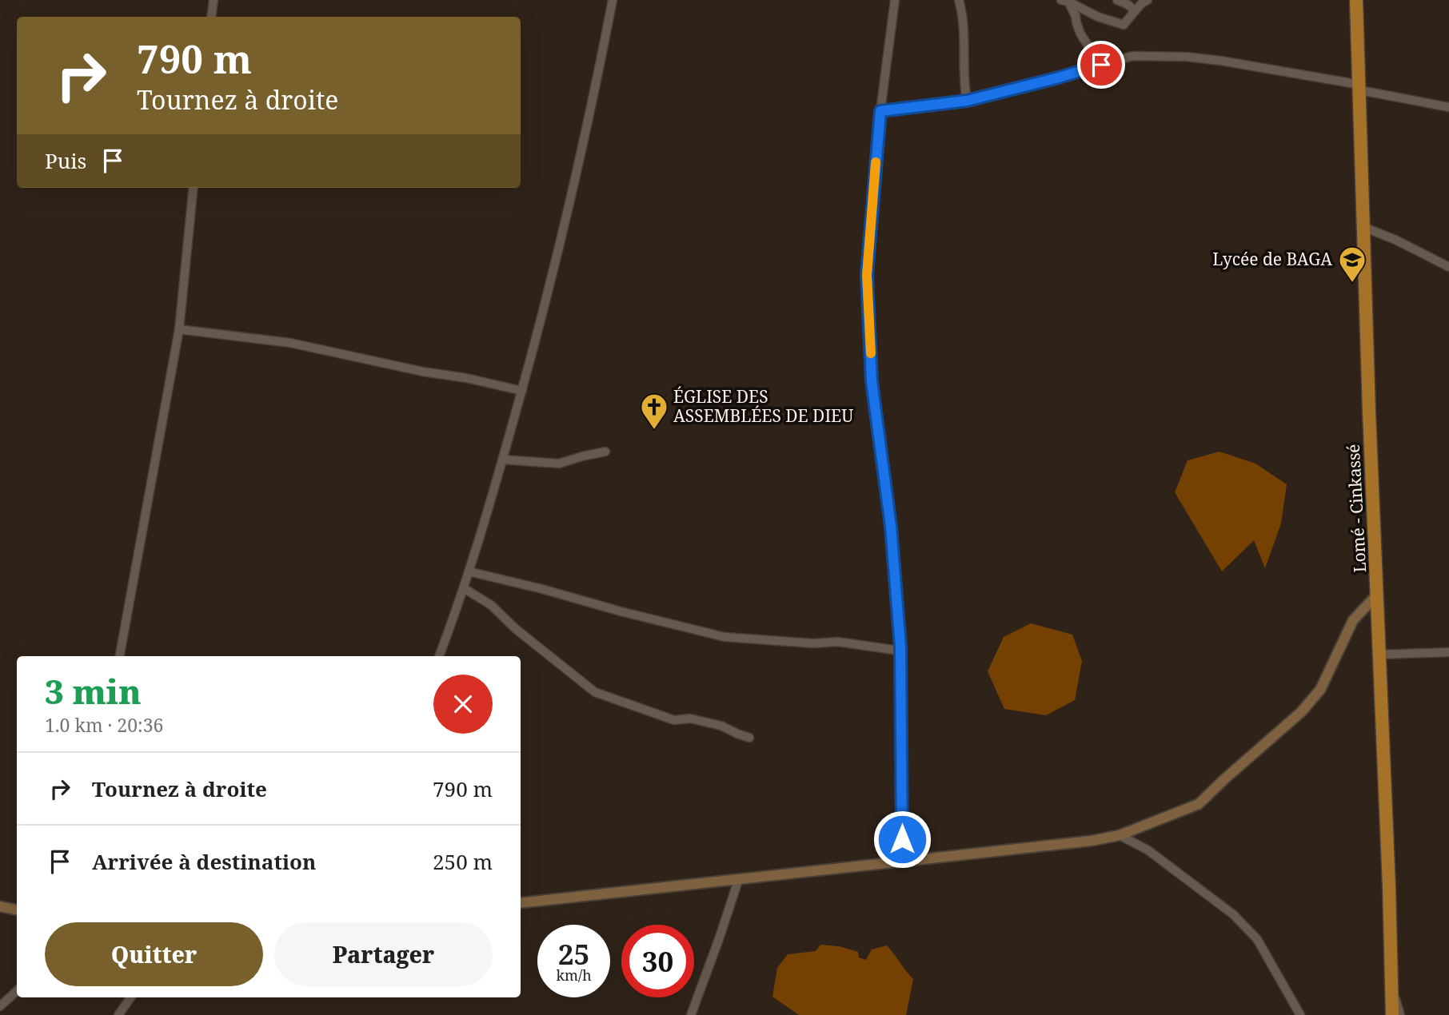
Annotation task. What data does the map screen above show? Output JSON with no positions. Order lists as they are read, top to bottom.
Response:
{
  "streets": {
    "highway": ["Lomé - Cinkassé"]
  },
  "places": {
    "school or university": ["Lycée de BAGA"],
    "church": ["ÉGLISE DES ASSEMBLÉES DE DIEU"]
  },
  "page": {
    "turn": ["790 m", "Tournez à droite"],
    "then": "Puis",
    "heading": ["3 min", "1.0 km · 20:36"],
    "list": [
      {
        "name": "Tournez à droite",
        "value": "790 m"
      },
      {
        "name": "Arrivée à destination",
        "value": "250 m"
      }
    ],
    "buttons": ["Quitter", "Partager"],
    "speed": "25 km/h",
    "limit": "30"
  }
}
